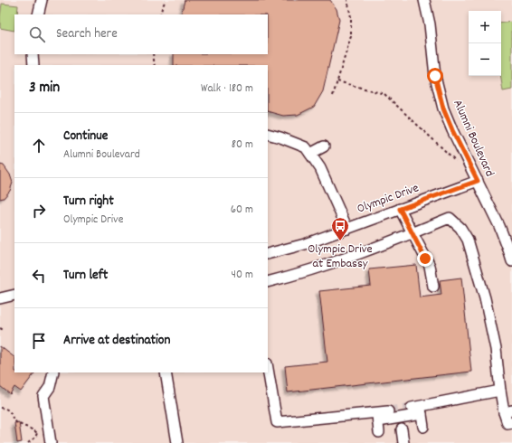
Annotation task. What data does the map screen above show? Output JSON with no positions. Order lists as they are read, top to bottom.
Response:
{
  "streets": {
    "street": ["Alumni Boulevard", "Olympic Drive"]
  },
  "crossings": [
    ["Alumni Boulevard", "Olympic Drive"]
  ],
  "places": {
    "bus stop": ["Olympic Drive at Embassy"]
  },
  "page": {
    "map_buttons": ["+", "−"],
    "search": "Search here",
    "heading": ["3 min", "Walk · 180 m"],
    "list": [
      ["Continue", "Alumni Boulevard", "80 m"],
      ["Turn right", "Olympic Drive", "60 m"],
      ["Turn left", "40 m"],
      "Arrive at destination"
    ]
  }
}
